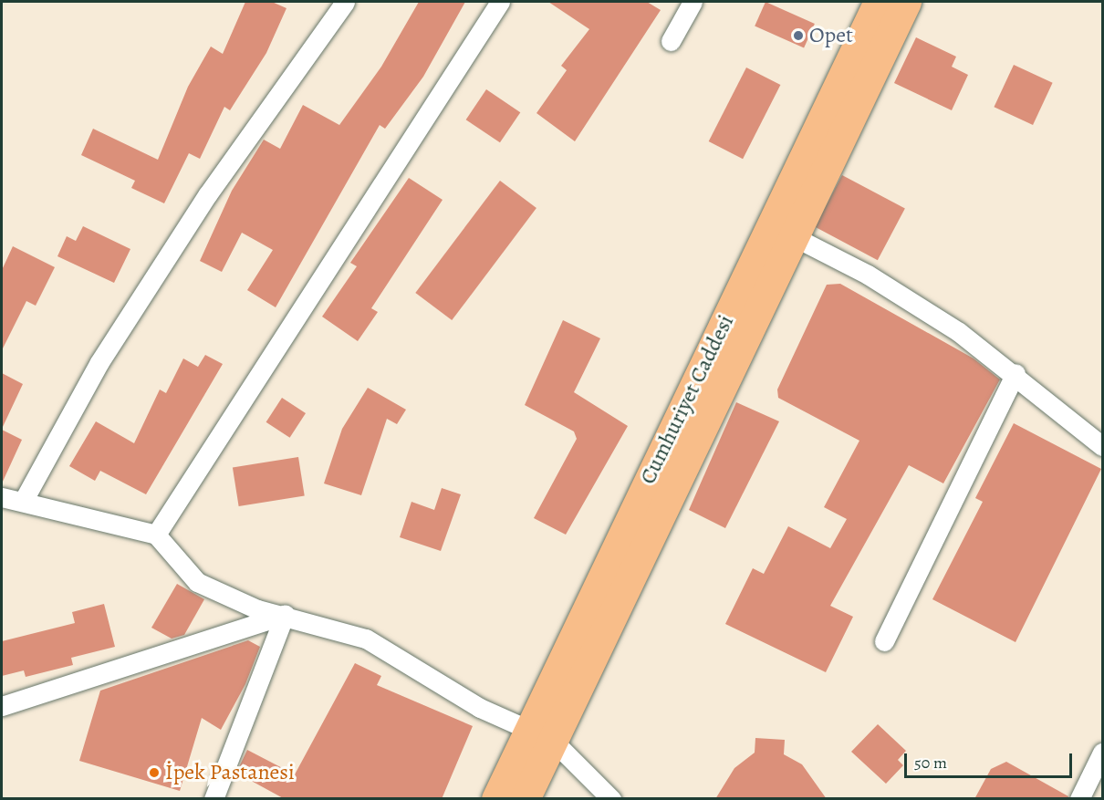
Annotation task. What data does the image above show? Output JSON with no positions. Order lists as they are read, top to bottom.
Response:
{
  "streets": {
    "main road": ["Cumhuriyet Caddesi"]
  },
  "places": ["Opet", "İpek Pastanesi"],
  "scale_bar": "50 m"
}
